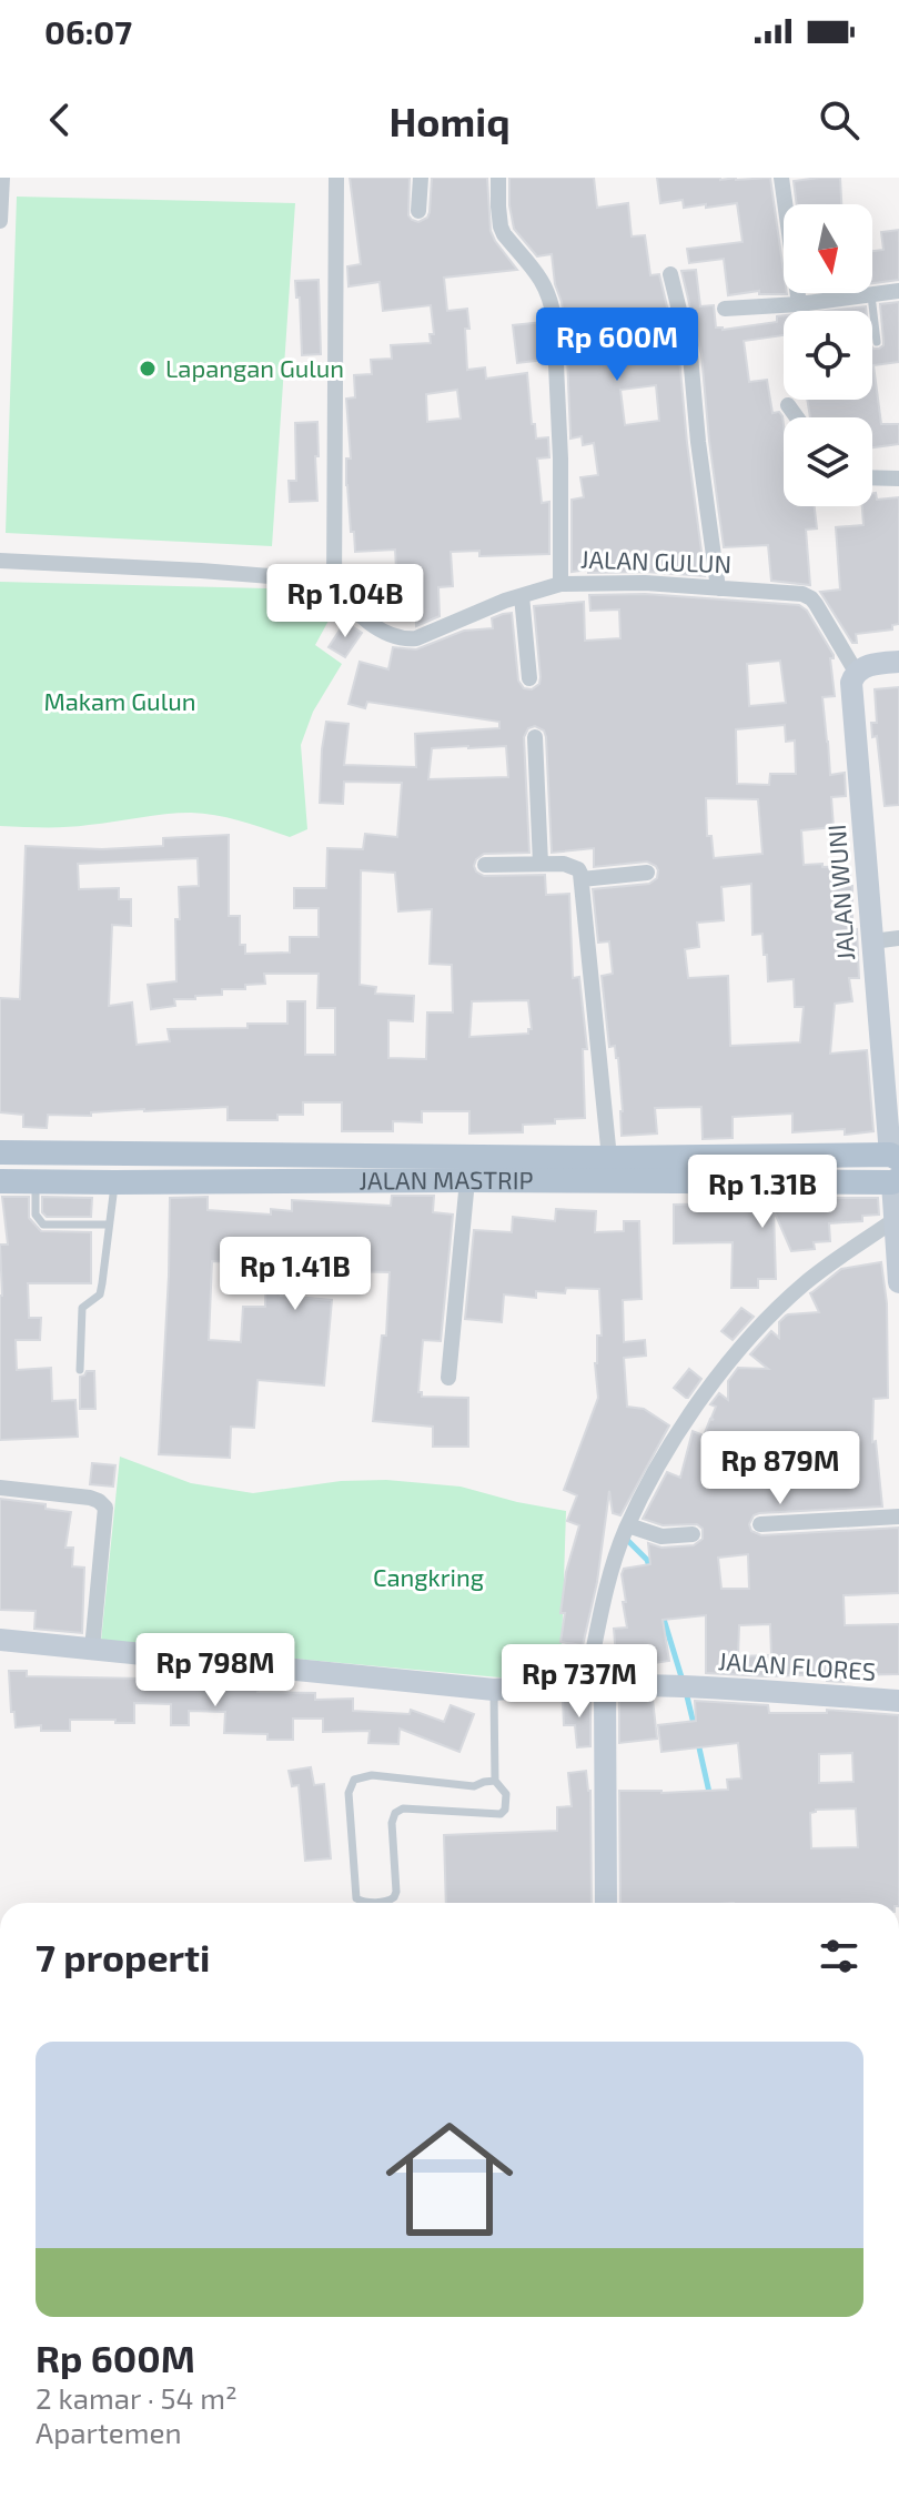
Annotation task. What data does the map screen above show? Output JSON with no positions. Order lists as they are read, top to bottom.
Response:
{
  "streets": {
    "main road": ["JALAN MASTRIP"],
    "street": ["JALAN GULUN", "JALAN WUNI", "JALAN FLORES"]
  },
  "crossings": [
    ["JALAN GULUN", "JALAN WUNI"],
    ["JALAN WUNI", "JALAN MASTRIP"]
  ],
  "parks": ["Makam Gulun", "Cangkring"],
  "places": ["Lapangan Gulun"],
  "north": "bottom",
  "page": {
    "status": "06:07",
    "header": "Homiq",
    "price": [
      "Rp 600M",
      "Rp 1.04B",
      "Rp 1.31B",
      "Rp 1.41B",
      "Rp 879M",
      "Rp 798M",
      "Rp 737M"
    ],
    "heading": "7 properti",
    "list": [
      {
        "name": "Rp 600M",
        "note": "2 kamar · 54 m² · Apartemen"
      }
    ]
  }
}
